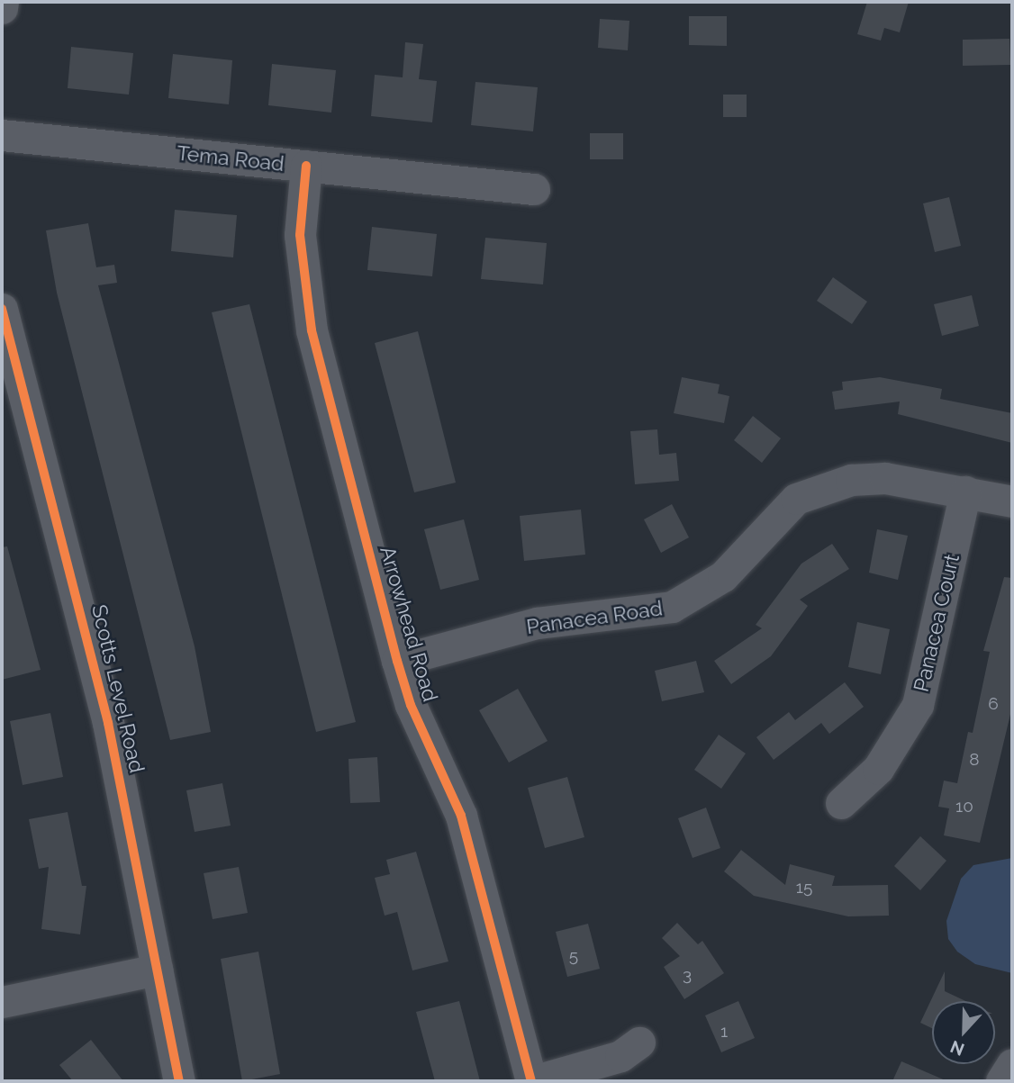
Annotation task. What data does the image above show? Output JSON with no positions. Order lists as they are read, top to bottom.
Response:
{
  "streets": {
    "street": [
      "Tema Road",
      "Panacea Road",
      "Panacea Court",
      "Arrowhead Road",
      "Scotts Level Road"
    ]
  },
  "crossings": [
    ["Tema Road", "Arrowhead Road"],
    ["Panacea Road", "Panacea Court"],
    ["Panacea Road", "Arrowhead Road"]
  ],
  "house_numbers": [
    "6",
    "8",
    "10",
    "15",
    "5",
    "3",
    "1"
  ],
  "north": "bottom"
}
